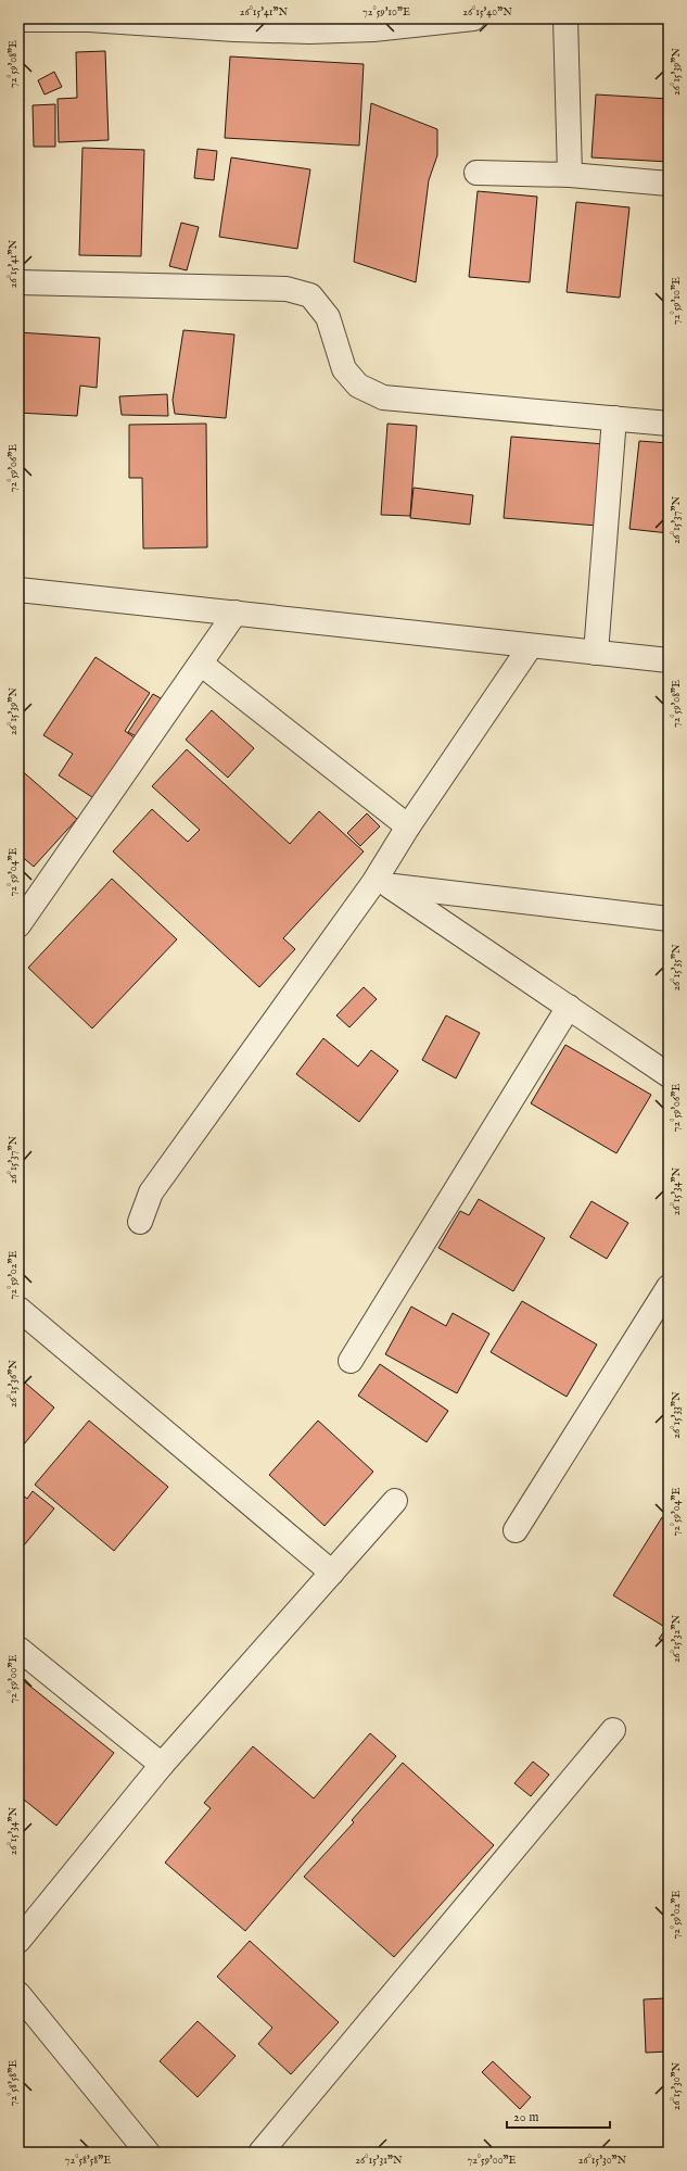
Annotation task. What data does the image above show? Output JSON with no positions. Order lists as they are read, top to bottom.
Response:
{
  "scale_bar": "20 m",
  "coordinates": [
    "26°15'41\"N",
    "72°59'10\"E",
    "26°15'40\"N",
    "72°59'08\"E",
    "26°15'39\"N",
    "72°59'06\"E",
    "26°15'37\"N",
    "72°59'04\"E",
    "26°15'35\"N",
    "26°15'34\"N",
    "72°59'02\"E",
    "26°15'36\"N",
    "26°15'33\"N",
    "26°15'32\"N",
    "72°59'00\"E",
    "72°58'58\"E",
    "26°15'30\"N",
    "26°15'31\"N"
  ]
}
